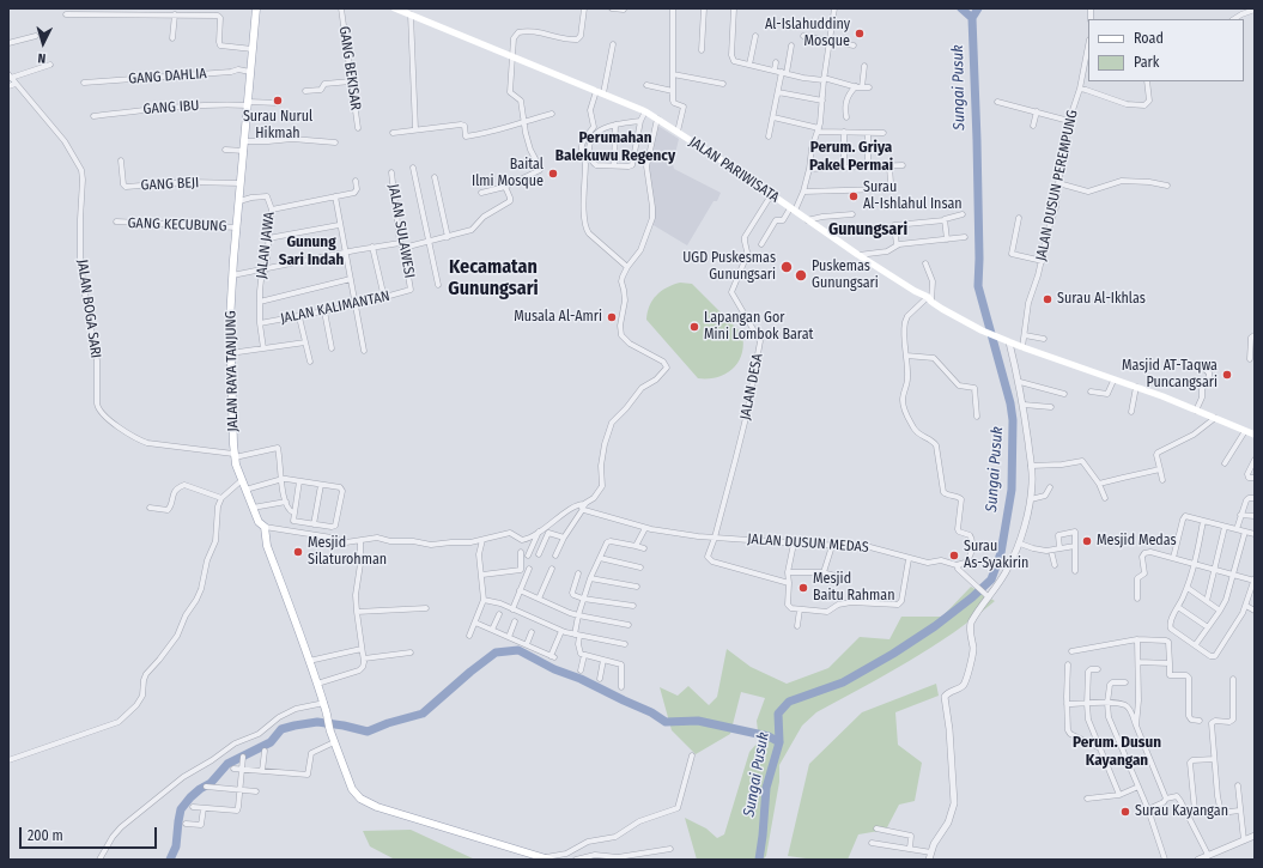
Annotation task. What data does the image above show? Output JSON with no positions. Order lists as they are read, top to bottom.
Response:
{
  "streets": {
    "main road": ["JALAN PARIWISATA", "JALAN RAYA TANJUNG"],
    "street": [
      "GANG BEKISAR",
      "GANG DAHLIA",
      "GANG IBU",
      "GANG BEJI",
      "JALAN DUSUN PEREMPUNG",
      "GANG KECUBUNG",
      "JALAN SULAWESI",
      "JALAN JAWA",
      "JALAN KALIMANTAN",
      "JALAN BOGA SARI",
      "JALAN DESA",
      "JALAN DUSUN MEDAS"
    ]
  },
  "crossings": [
    ["GANG DAHLIA", "JALAN RAYA TANJUNG"],
    ["GANG IBU", "JALAN RAYA TANJUNG"],
    ["JALAN PARIWISATA", "JALAN DUSUN PEREMPUNG"],
    ["JALAN PARIWISATA", "JALAN DESA"],
    ["GANG BEJI", "JALAN RAYA TANJUNG"],
    ["GANG KECUBUNG", "JALAN RAYA TANJUNG"],
    ["JALAN SULAWESI", "JALAN KALIMANTAN"],
    ["JALAN JAWA", "JALAN KALIMANTAN"],
    ["JALAN JAWA", "JALAN RAYA TANJUNG"],
    ["JALAN BOGA SARI", "JALAN RAYA TANJUNG"],
    ["JALAN DESA", "JALAN DUSUN MEDAS"]
  ],
  "districts": [
    "Perumahan Balekuwu Regency",
    "Perum. Griya Pakel Permai",
    "Gunungsari",
    "Gunung Sari Indah",
    "Kecamatan Gunungsari",
    "Perum. Dusun Kayangan"
  ],
  "water": ["Sungai Pusuk"],
  "places": [
    "Al-Islahuddiny Mosque",
    "Surau Nurul Hikmah",
    "Baital Ilmi Mosque",
    "Surau Al-Ishlahul Insan",
    "UGD Puskesmas Gunungsari",
    "Puskemas Gunungsari",
    "Surau Al-Ikhlas",
    "Musala Al-Amri",
    "Lapangan Gor Mini Lombok Barat",
    "Masjid AT-Taqwa Puncangsari",
    "Mesjid Medas",
    "Mesjid Silaturohman",
    "Surau As-Syakirin",
    "Mesjid Baitu Rahman",
    "Surau Kayangan"
  ],
  "legend": ["Road", "Park"],
  "scale_bar": "200 m",
  "north": "bottom"
}
